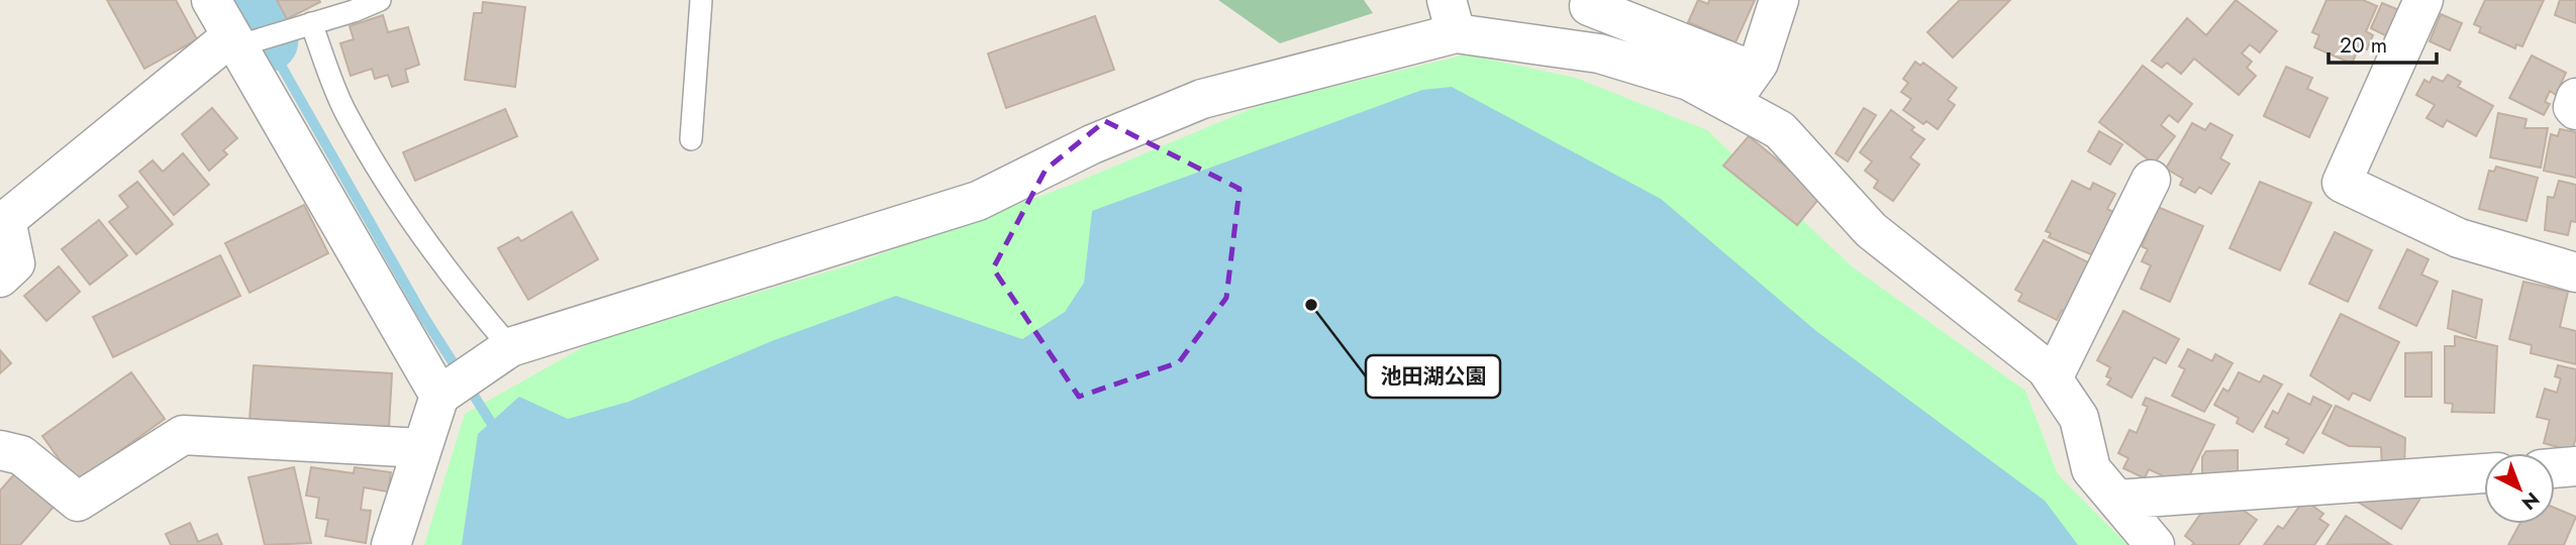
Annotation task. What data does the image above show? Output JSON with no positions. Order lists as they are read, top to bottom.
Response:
{
  "places": ["池田湖公園"],
  "scale_bar": "20 m",
  "north": "bottom right"
}
